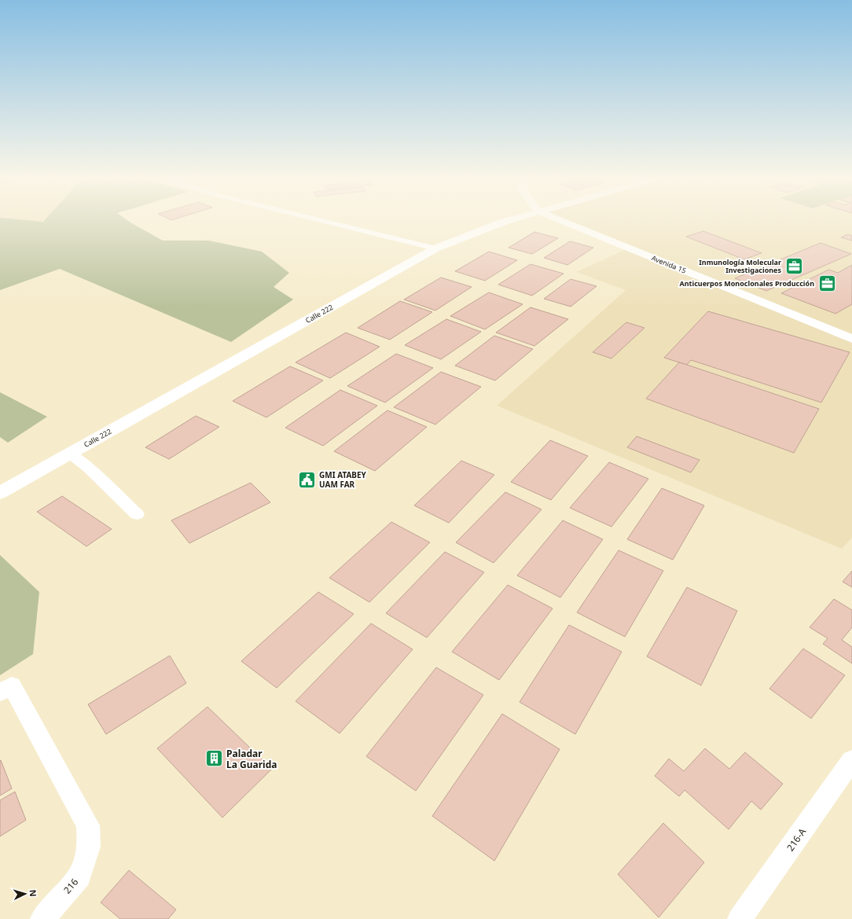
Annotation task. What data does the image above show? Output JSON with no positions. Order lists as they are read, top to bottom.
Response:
{
  "streets": {
    "main road": ["Avenida 15", "Calle 222"],
    "street": ["216-A", "216"]
  },
  "places": {
    "office": ["Inmunología Molecular Investigaciones", "Anticuerpos Monoclonales Producción"],
    "public building": ["GMI ATABEY UAM FAR"],
    "building": ["Paladar La Guarida"]
  },
  "north": "right"
}
